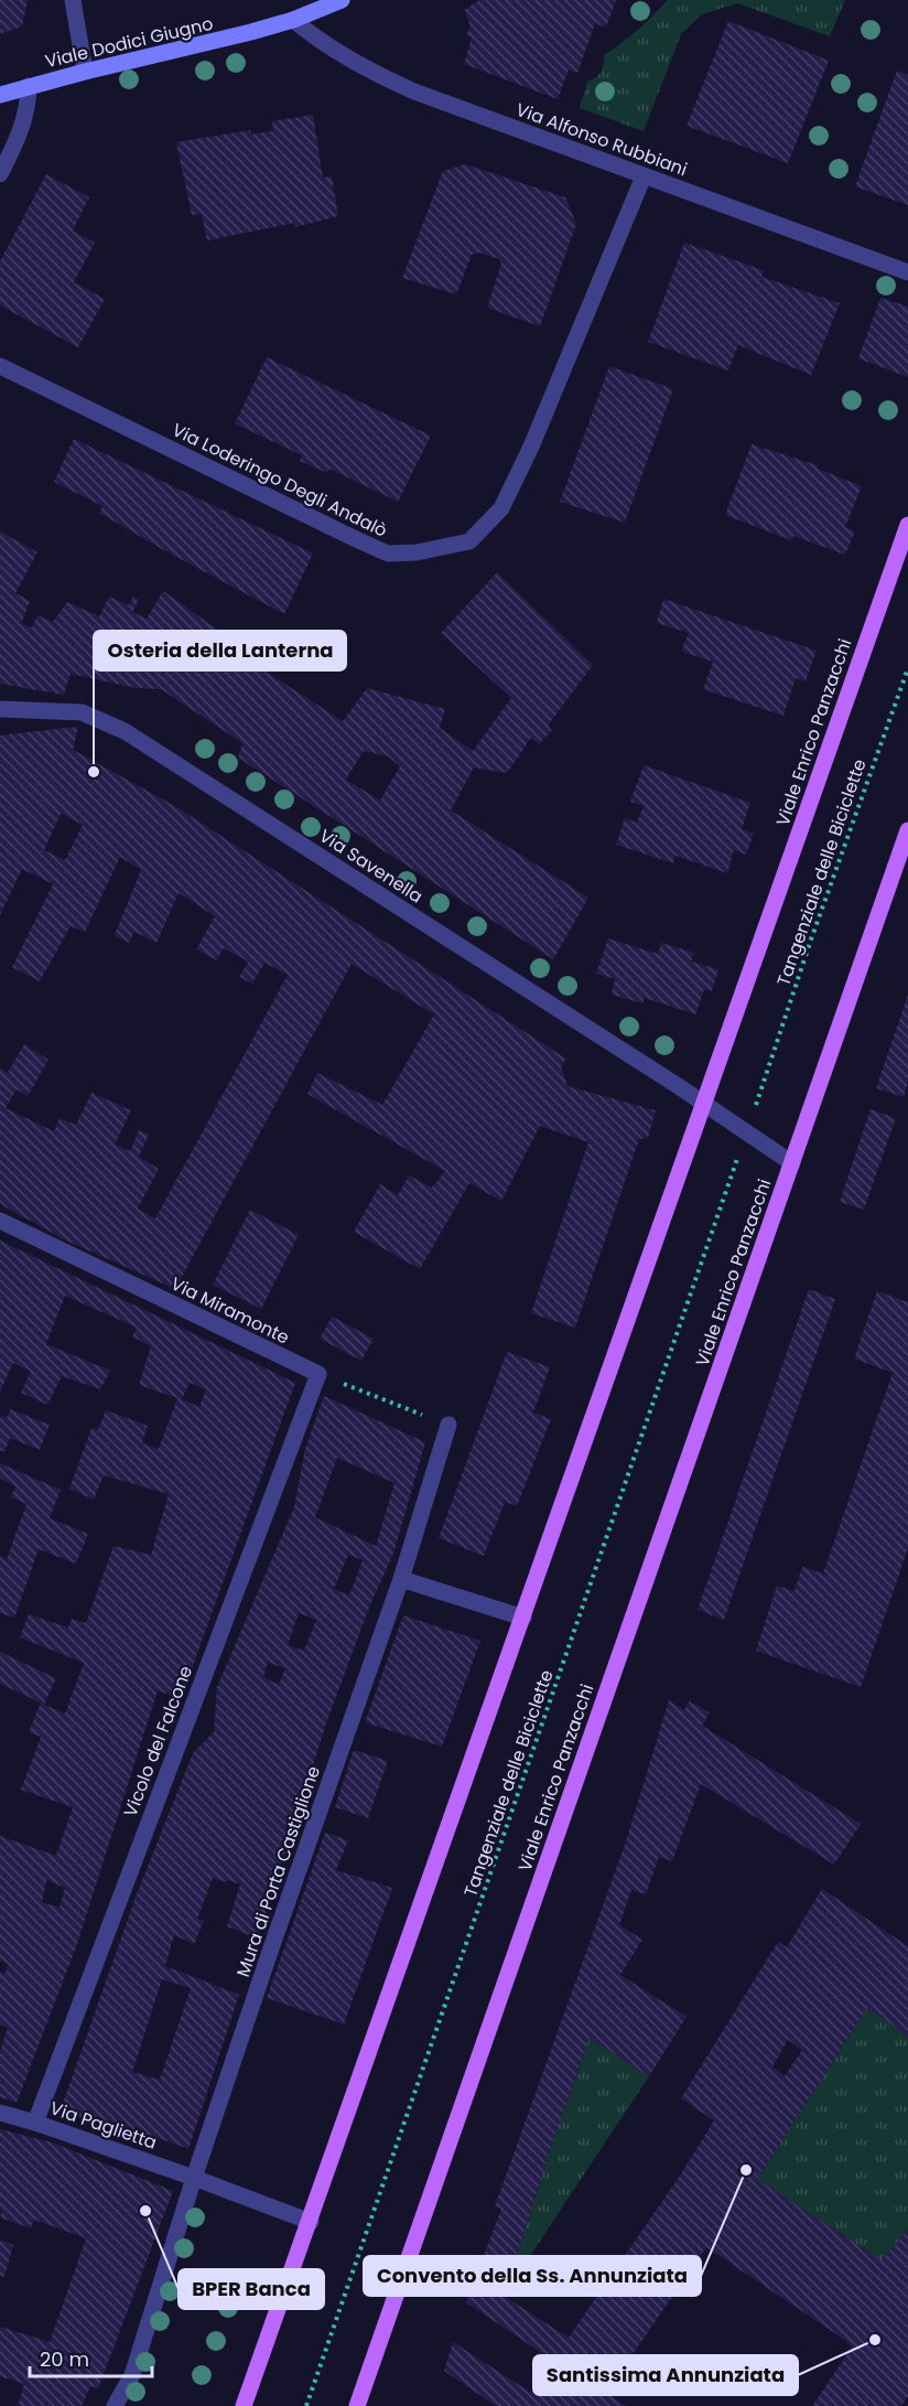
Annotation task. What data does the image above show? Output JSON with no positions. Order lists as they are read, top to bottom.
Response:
{
  "streets": {
    "main road": ["Viale Enrico Panzacchi"],
    "street": [
      "Viale Dodici Giugno",
      "Via Alfonso Rubbiani",
      "Via Loderingo Degli Andalò",
      "Via Savenella",
      "Via Miramonte",
      "Vicolo del Falcone",
      "Mura di Porta Castiglione",
      "Via Paglietta"
    ],
    "path": ["Tangenziale delle Biciclette"]
  },
  "crossings": [
    ["Viale Dodici Giugno", "Via Alfonso Rubbiani"],
    ["Via Alfonso Rubbiani", "Via Loderingo Degli Andalò"],
    ["Viale Enrico Panzacchi", "Via Savenella"],
    ["Viale Enrico Panzacchi", "Via Paglietta"],
    ["Via Miramonte", "Vicolo del Falcone"],
    ["Vicolo del Falcone", "Via Paglietta"],
    ["Mura di Porta Castiglione", "Via Paglietta"]
  ],
  "places": [
    "Osteria della Lanterna",
    "Convento della Ss. Annunziata",
    "BPER Banca",
    "Santissima Annunziata"
  ],
  "scale_bar": "20 m"
}
